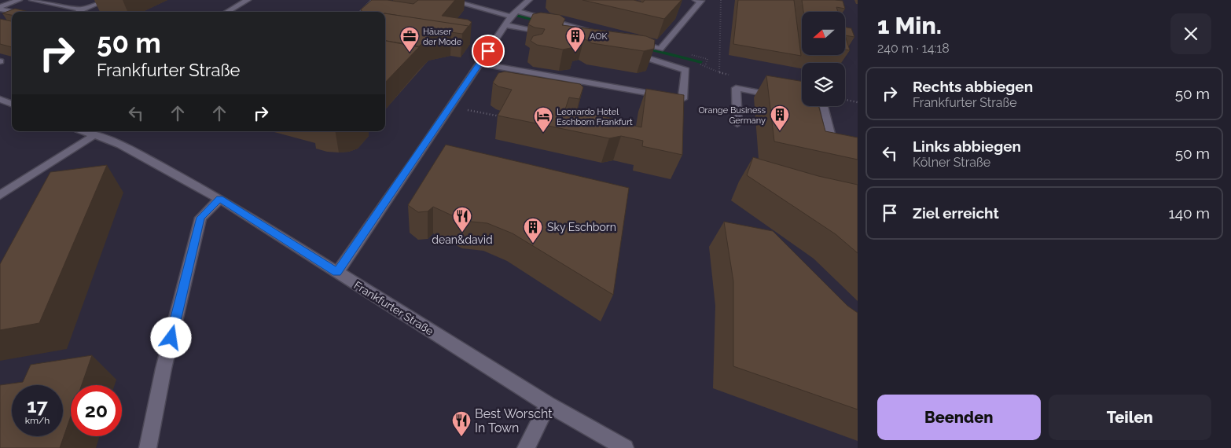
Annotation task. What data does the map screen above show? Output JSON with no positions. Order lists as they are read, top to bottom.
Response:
{
  "streets": {
    "street": ["Frankfurter Straße"]
  },
  "places": {
    "office": ["Häuser der Mode"],
    "building": ["AOK", "Orange Business Germany", "Sky Eschborn"],
    "hotel": ["Leonardo Hotel Eschborn Frankfurt"],
    "restaurant": ["dean&david", "Best Worscht In Town"]
  },
  "north": "left",
  "page": {
    "heading": ["1 Min.", "240 m · 14:18"],
    "turn": ["50 m", "Frankfurter Straße"],
    "list": [
      {
        "name": "Rechts abbiegen",
        "note": "Frankfurter Straße",
        "value": "50 m"
      },
      {
        "name": "Links abbiegen",
        "note": "Kölner Straße",
        "value": "50 m"
      },
      {
        "name": "Ziel erreicht",
        "value": "140 m"
      }
    ],
    "speed": "17 km/h",
    "limit": "20",
    "buttons": ["Beenden", "Teilen"]
  }
}
